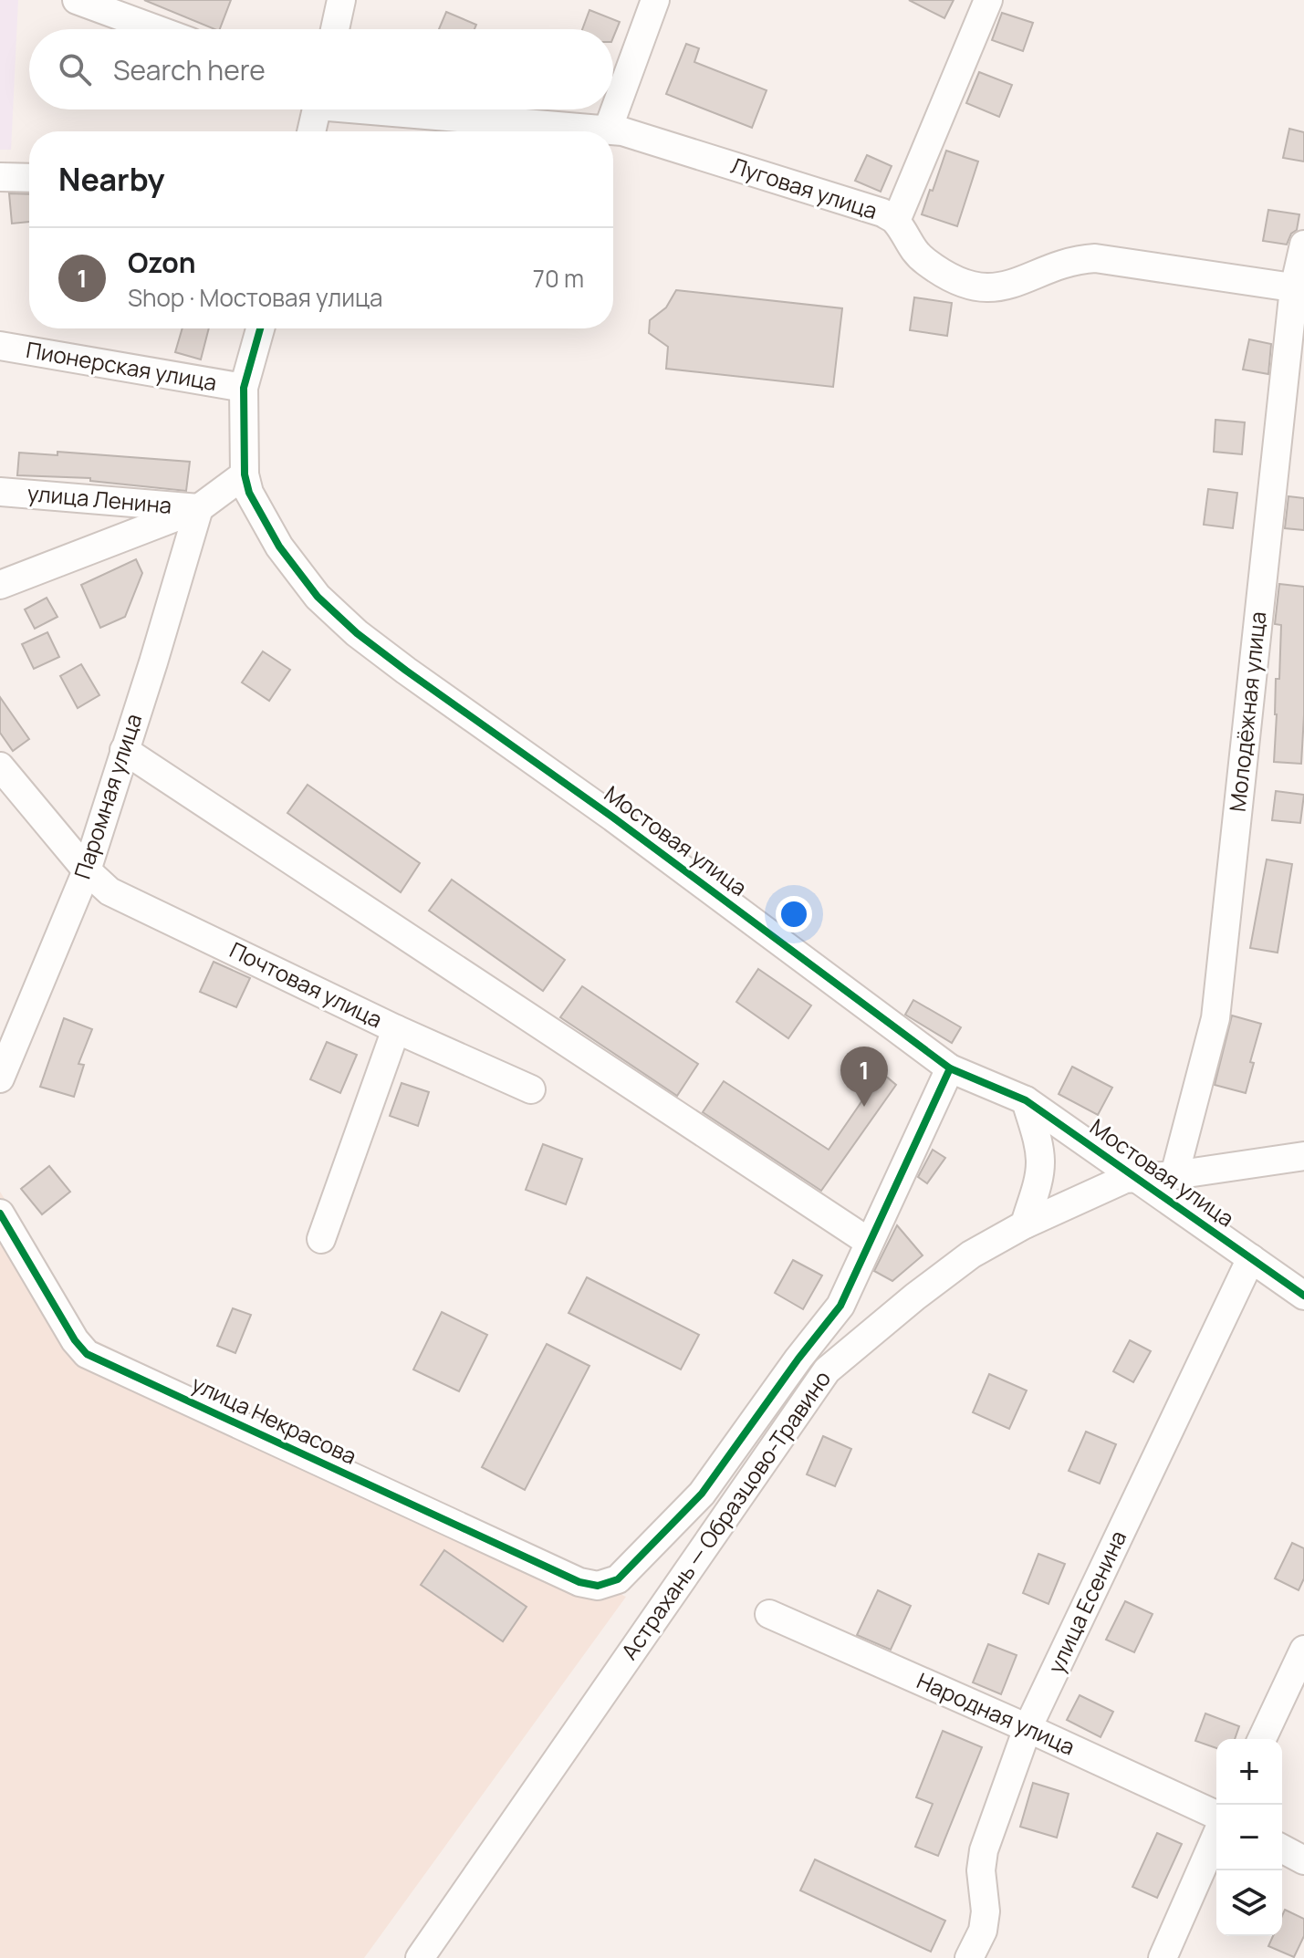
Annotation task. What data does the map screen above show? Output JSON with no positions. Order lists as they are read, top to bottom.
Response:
{
  "streets": {
    "street": [
      "Луговая улица",
      "Пионерская улица",
      "улица Ленина",
      "Молодёжная улица",
      "Паромная улица",
      "Мостовая улица",
      "Почтовая улица",
      "улица Некрасова",
      "Астрахань — Образцово-Травино",
      "улица Есенина",
      "Народная улица"
    ]
  },
  "crossings": [
    ["Луговая улица", "Молодёжная улица"],
    ["Пионерская улица", "Мостовая улица"],
    ["улица Ленина", "Паромная улица"],
    ["Молодёжная улица", "Астрахань — Образцово-Травино"],
    ["Паромная улица", "Почтовая улица"],
    ["Мостовая улица", "Астрахань — Образцово-Травино"],
    ["Мостовая улица", "улица Есенина"],
    ["улица Есенина", "Народная улица"]
  ],
  "page": {
    "search": "Search here",
    "heading": "Nearby",
    "list": [
      {
        "mark": "1",
        "name": "Ozon",
        "note": "Shop · Мостовая улица",
        "value": "70 m"
      }
    ],
    "pins": "1",
    "map_buttons": ["+", "−"]
  }
}
